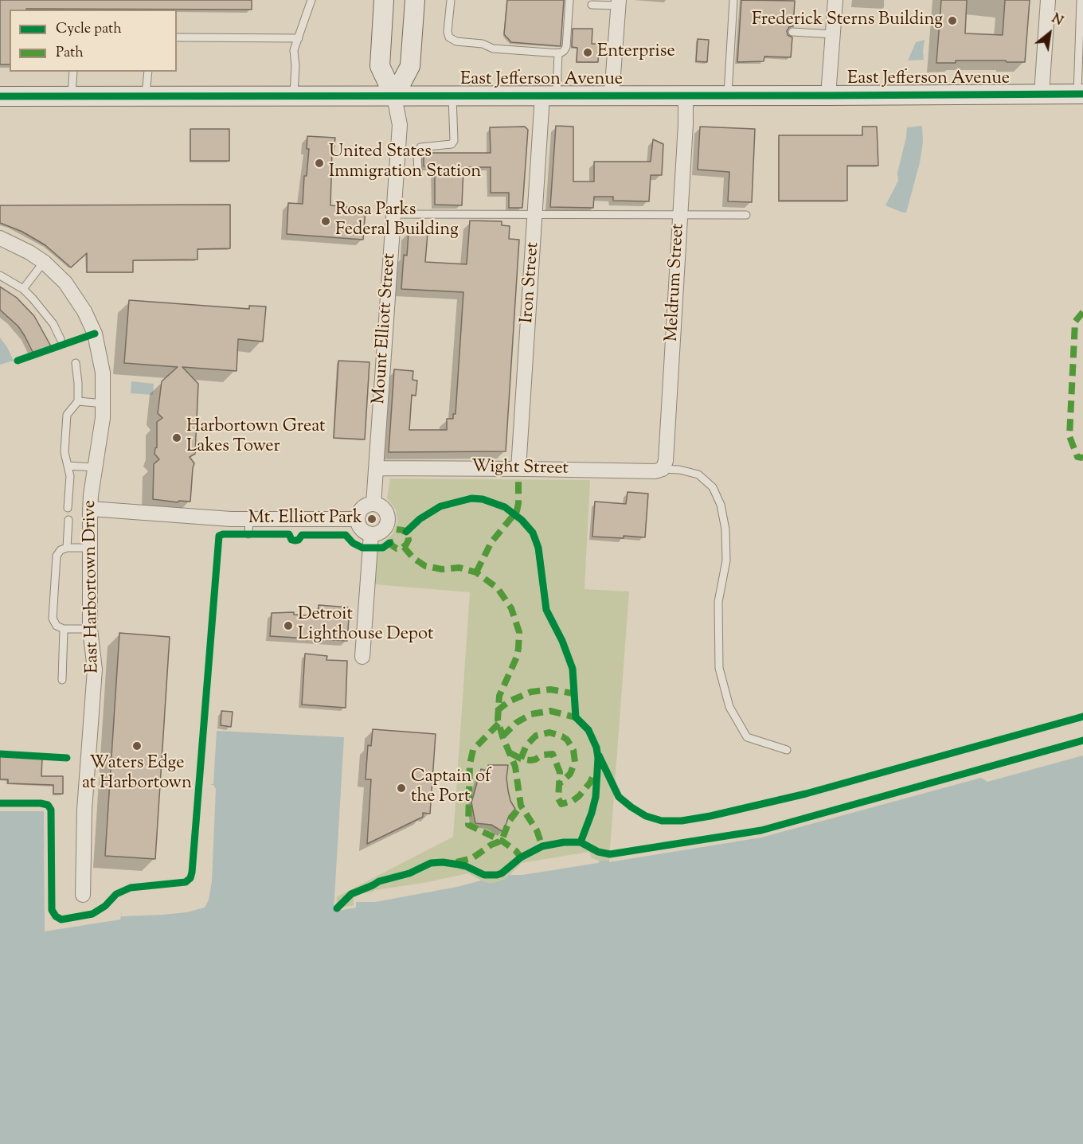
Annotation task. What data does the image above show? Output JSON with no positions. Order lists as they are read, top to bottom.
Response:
{
  "streets": {
    "main road": ["East Jefferson Avenue", "Mount Elliott Street"],
    "street": [
      "Iron Street",
      "Meldrum Street",
      "Wight Street",
      "East Harbortown Drive"
    ]
  },
  "crossings": [
    ["East Jefferson Avenue", "Iron Street"],
    ["East Jefferson Avenue", "Meldrum Street"],
    ["East Jefferson Avenue", "Mount Elliott Street"],
    ["Iron Street", "Wight Street"],
    ["Meldrum Street", "Wight Street"],
    ["Mount Elliott Street", "Wight Street"]
  ],
  "places": [
    "Frederick Sterns Building",
    "Enterprise",
    "United States Immigration Station",
    "Rosa Parks Federal Building",
    "Harbortown Great Lakes Tower",
    "Mt. Elliott Park",
    "Detroit Lighthouse Depot",
    "Waters Edge at Harbortown",
    "Captain of the Port"
  ],
  "legend": ["Cycle path", "Path"],
  "north": "top right"
}
